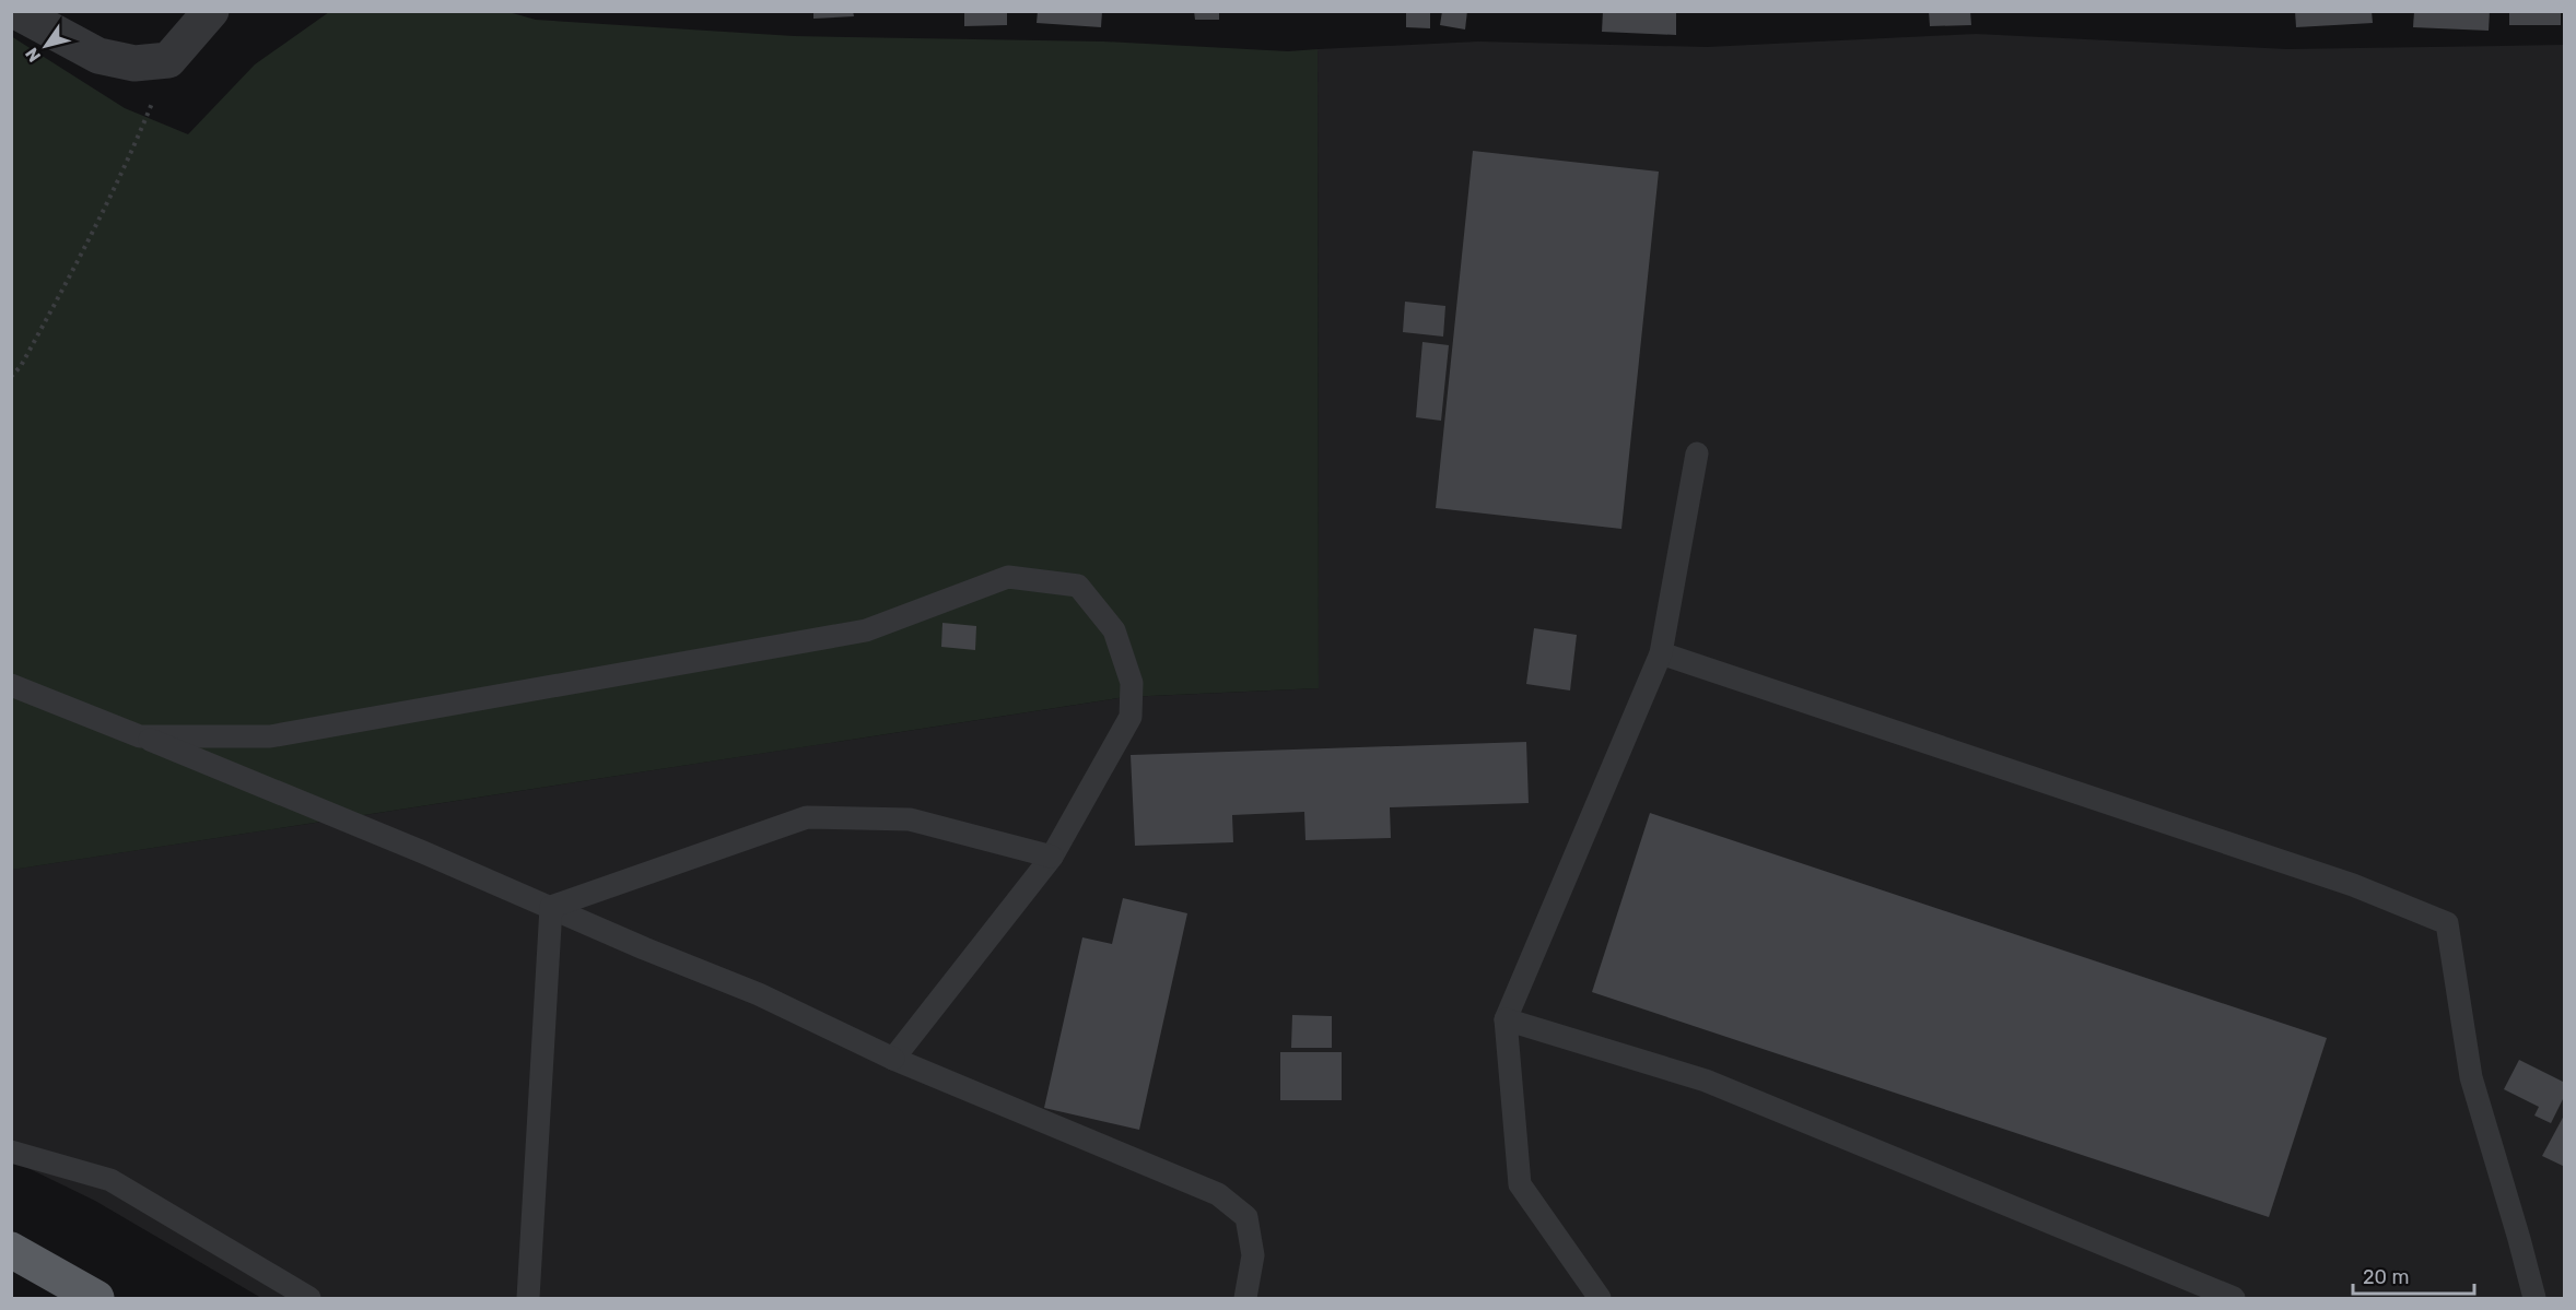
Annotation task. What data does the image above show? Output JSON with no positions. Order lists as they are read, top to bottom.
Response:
{
  "scale_bar": "20 m",
  "north": "bottom left"
}
